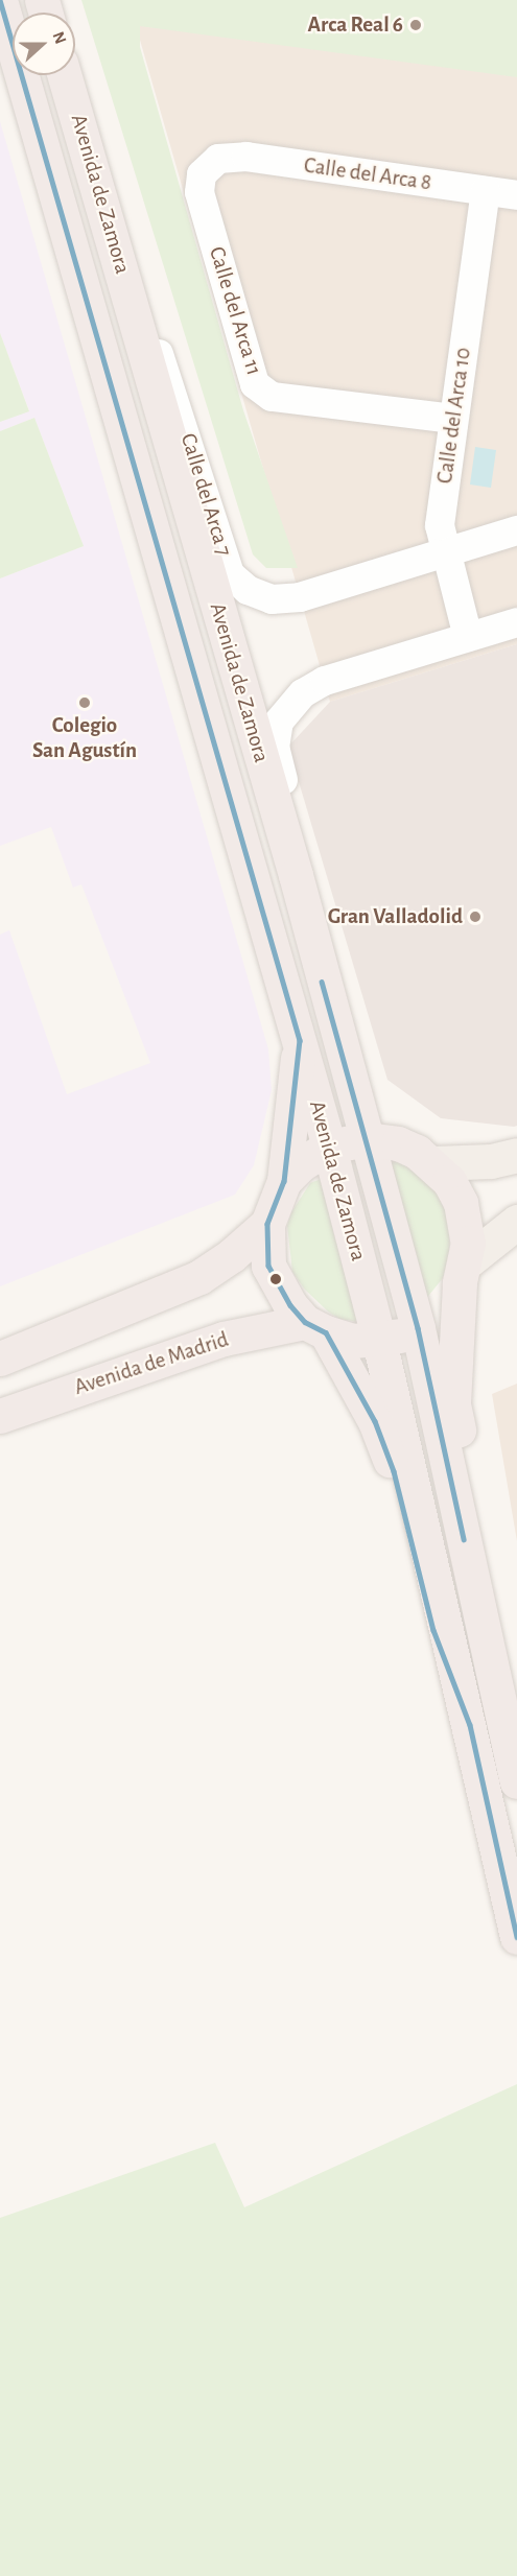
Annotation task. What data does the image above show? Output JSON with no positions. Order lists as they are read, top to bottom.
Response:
{
  "streets": {
    "highway": ["Avenida de Zamora", "Avenida de Madrid"],
    "street": [
      "Calle del Arca 8",
      "Calle del Arca 11",
      "Calle del Arca 10",
      "Calle del Arca 7"
    ]
  },
  "crossings": [
    ["Calle del Arca 8", "Calle del Arca 11"],
    ["Calle del Arca 8", "Calle del Arca 10"],
    ["Avenida de Zamora", "Calle del Arca 7"],
    ["Calle del Arca 11", "Calle del Arca 10"],
    ["Calle del Arca 10", "Calle del Arca 7"]
  ],
  "places": ["Arca Real 6", "Colegio San Agustín", "Gran Valladolid"],
  "north": "right"
}
